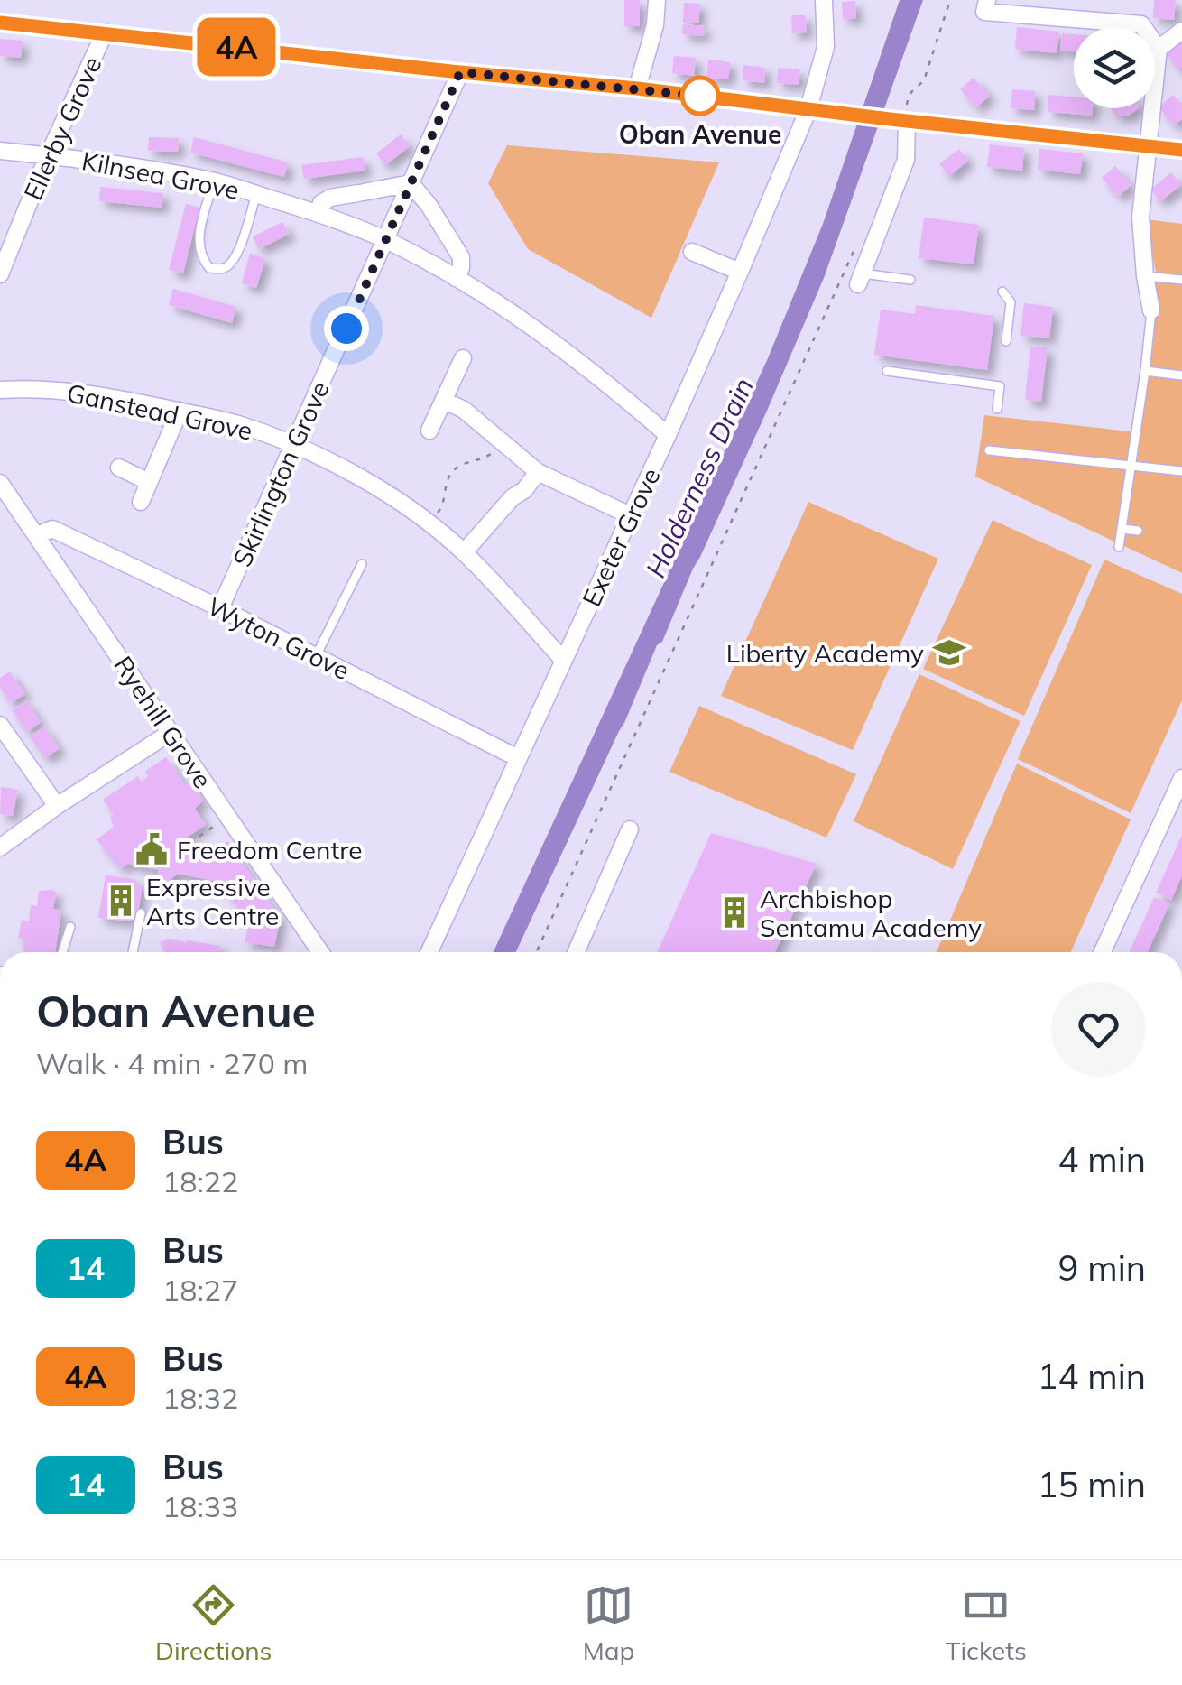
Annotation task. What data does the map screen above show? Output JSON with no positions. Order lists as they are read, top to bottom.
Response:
{
  "streets": {
    "street": [
      "Ellerby Grove",
      "Kilnsea Grove",
      "Ganstead Grove",
      "Skirlington Grove",
      "Exeter Grove",
      "Wyton Grove",
      "Ryehill Grove"
    ]
  },
  "crossings": [
    ["Ellerby Grove", "Kilnsea Grove"],
    ["Kilnsea Grove", "Skirlington Grove"],
    ["Kilnsea Grove", "Exeter Grove"],
    ["Ganstead Grove", "Skirlington Grove"],
    ["Ganstead Grove", "Exeter Grove"],
    ["Skirlington Grove", "Wyton Grove"],
    ["Exeter Grove", "Wyton Grove"],
    ["Wyton Grove", "Ryehill Grove"]
  ],
  "water": ["Holderness Drain"],
  "places": {
    "other": ["Oban Avenue"],
    "school or university": ["Liberty Academy"],
    "public building": ["Freedom Centre"],
    "building": ["Expressive Arts Centre", "Archbishop Sentamu Academy"]
  },
  "lines": ["bus line 4A"],
  "page": {
    "on_map": "4A",
    "heading": ["Oban Avenue", "Walk · 4 min · 270 m"],
    "list": [
      {
        "mark": "4A",
        "name": "Bus",
        "note": "18:22",
        "value": "4 min"
      },
      {
        "mark": "14",
        "name": "Bus",
        "note": "18:27",
        "value": "9 min"
      },
      {
        "mark": "4A",
        "name": "Bus",
        "note": "18:32",
        "value": "14 min"
      },
      {
        "mark": "14",
        "name": "Bus",
        "note": "18:33",
        "value": "15 min"
      }
    ],
    "tabs": ["Directions", "Map", "Tickets"]
  }
}
